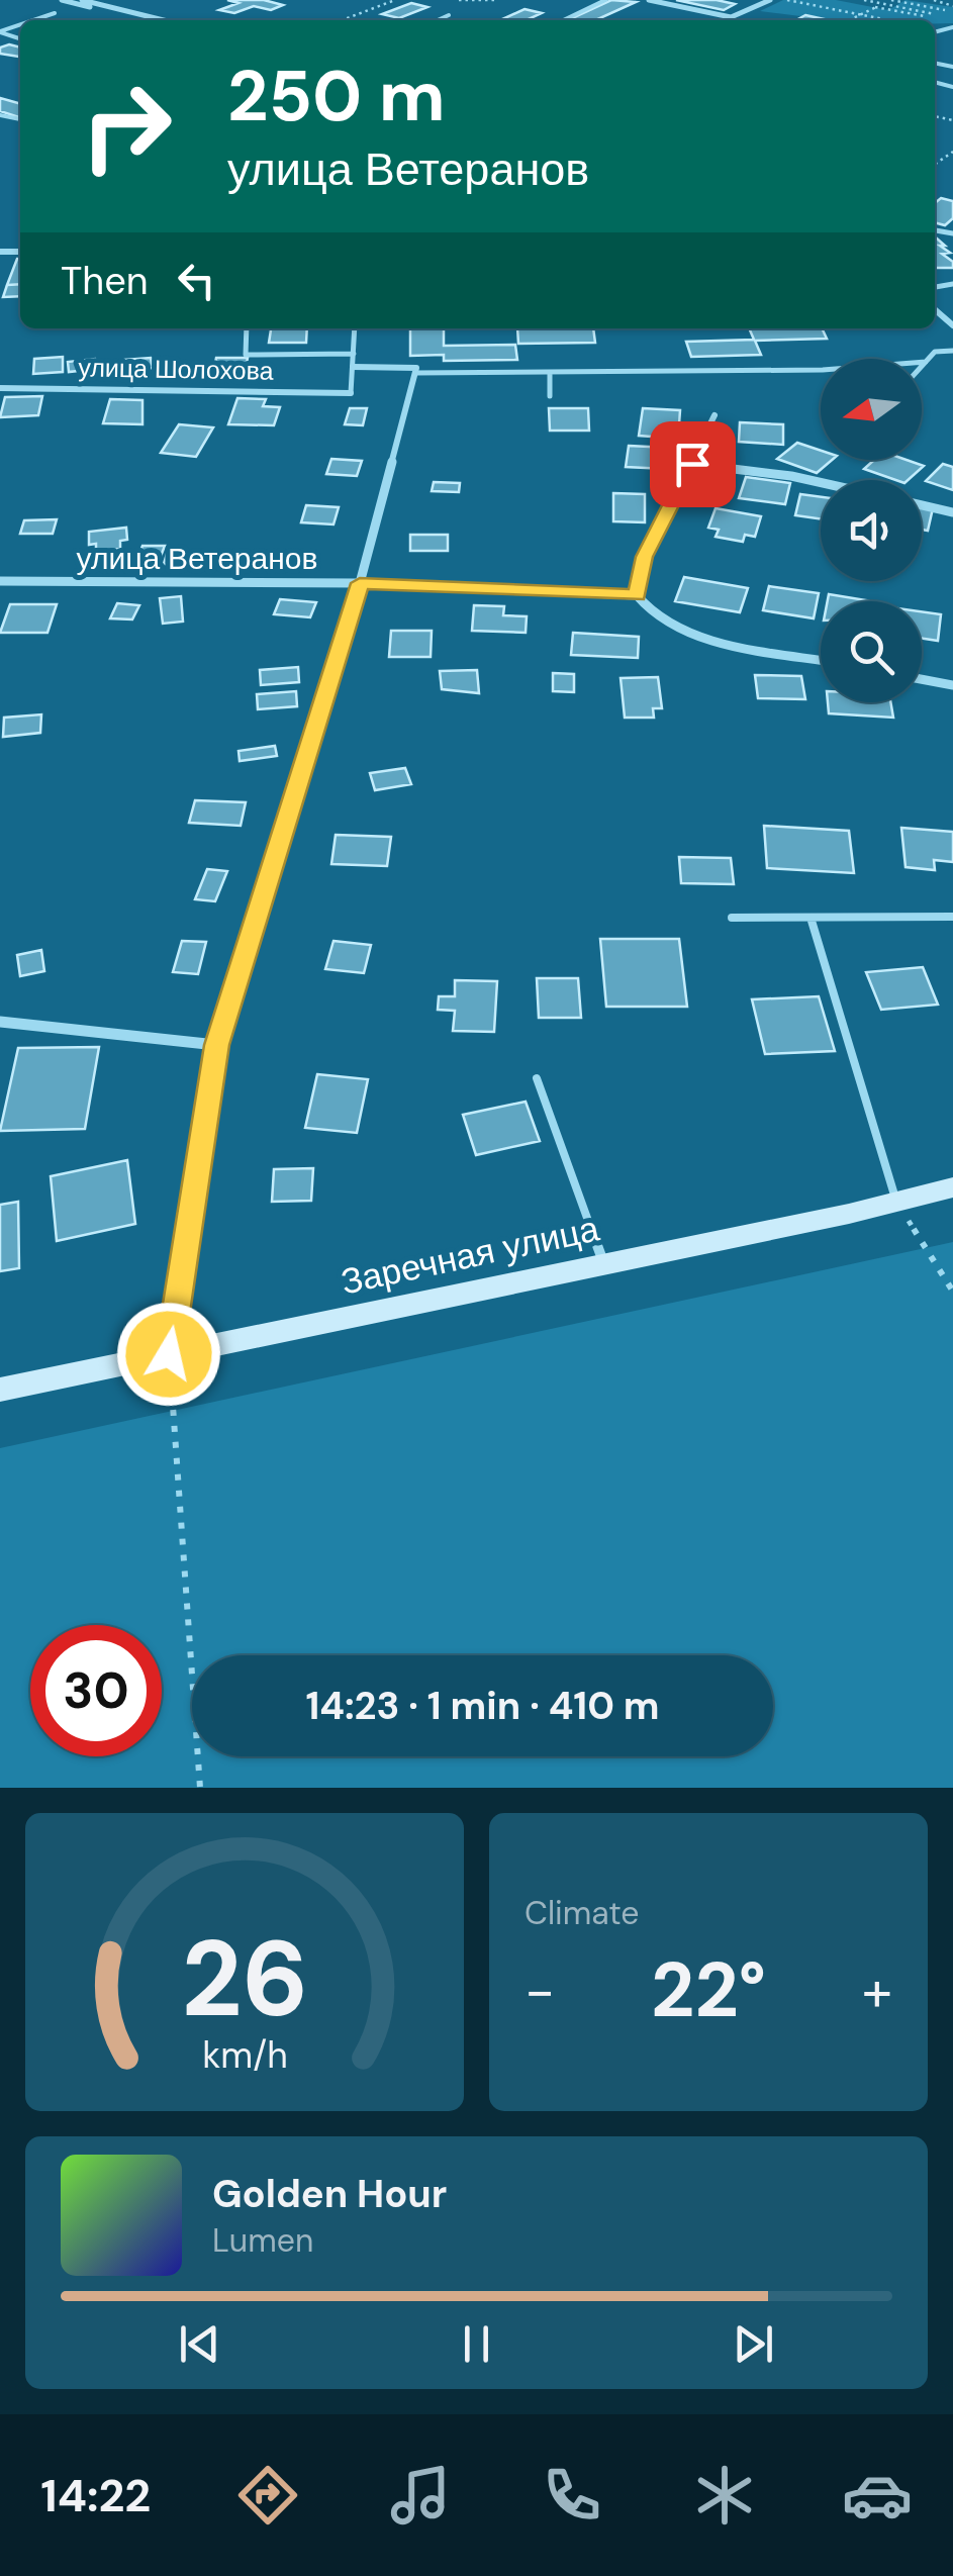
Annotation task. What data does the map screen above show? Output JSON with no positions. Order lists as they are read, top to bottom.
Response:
{
  "streets": {
    "street": ["улица Шолохова", "улица Ветеранов", "Заречная улица"]
  },
  "north": "left",
  "page": {
    "turn": ["250 m", "улица Ветеранов"],
    "then": "Then",
    "limit": "30",
    "trip": "14:23 · 1 min · 410 m",
    "tile": "Climate",
    "heat": ["−", "22°", "+"],
    "song": ["Golden Hour", "Lumen"],
    "tabs": "14:22",
    "gauge": ["26", "km/h"]
  }
}
